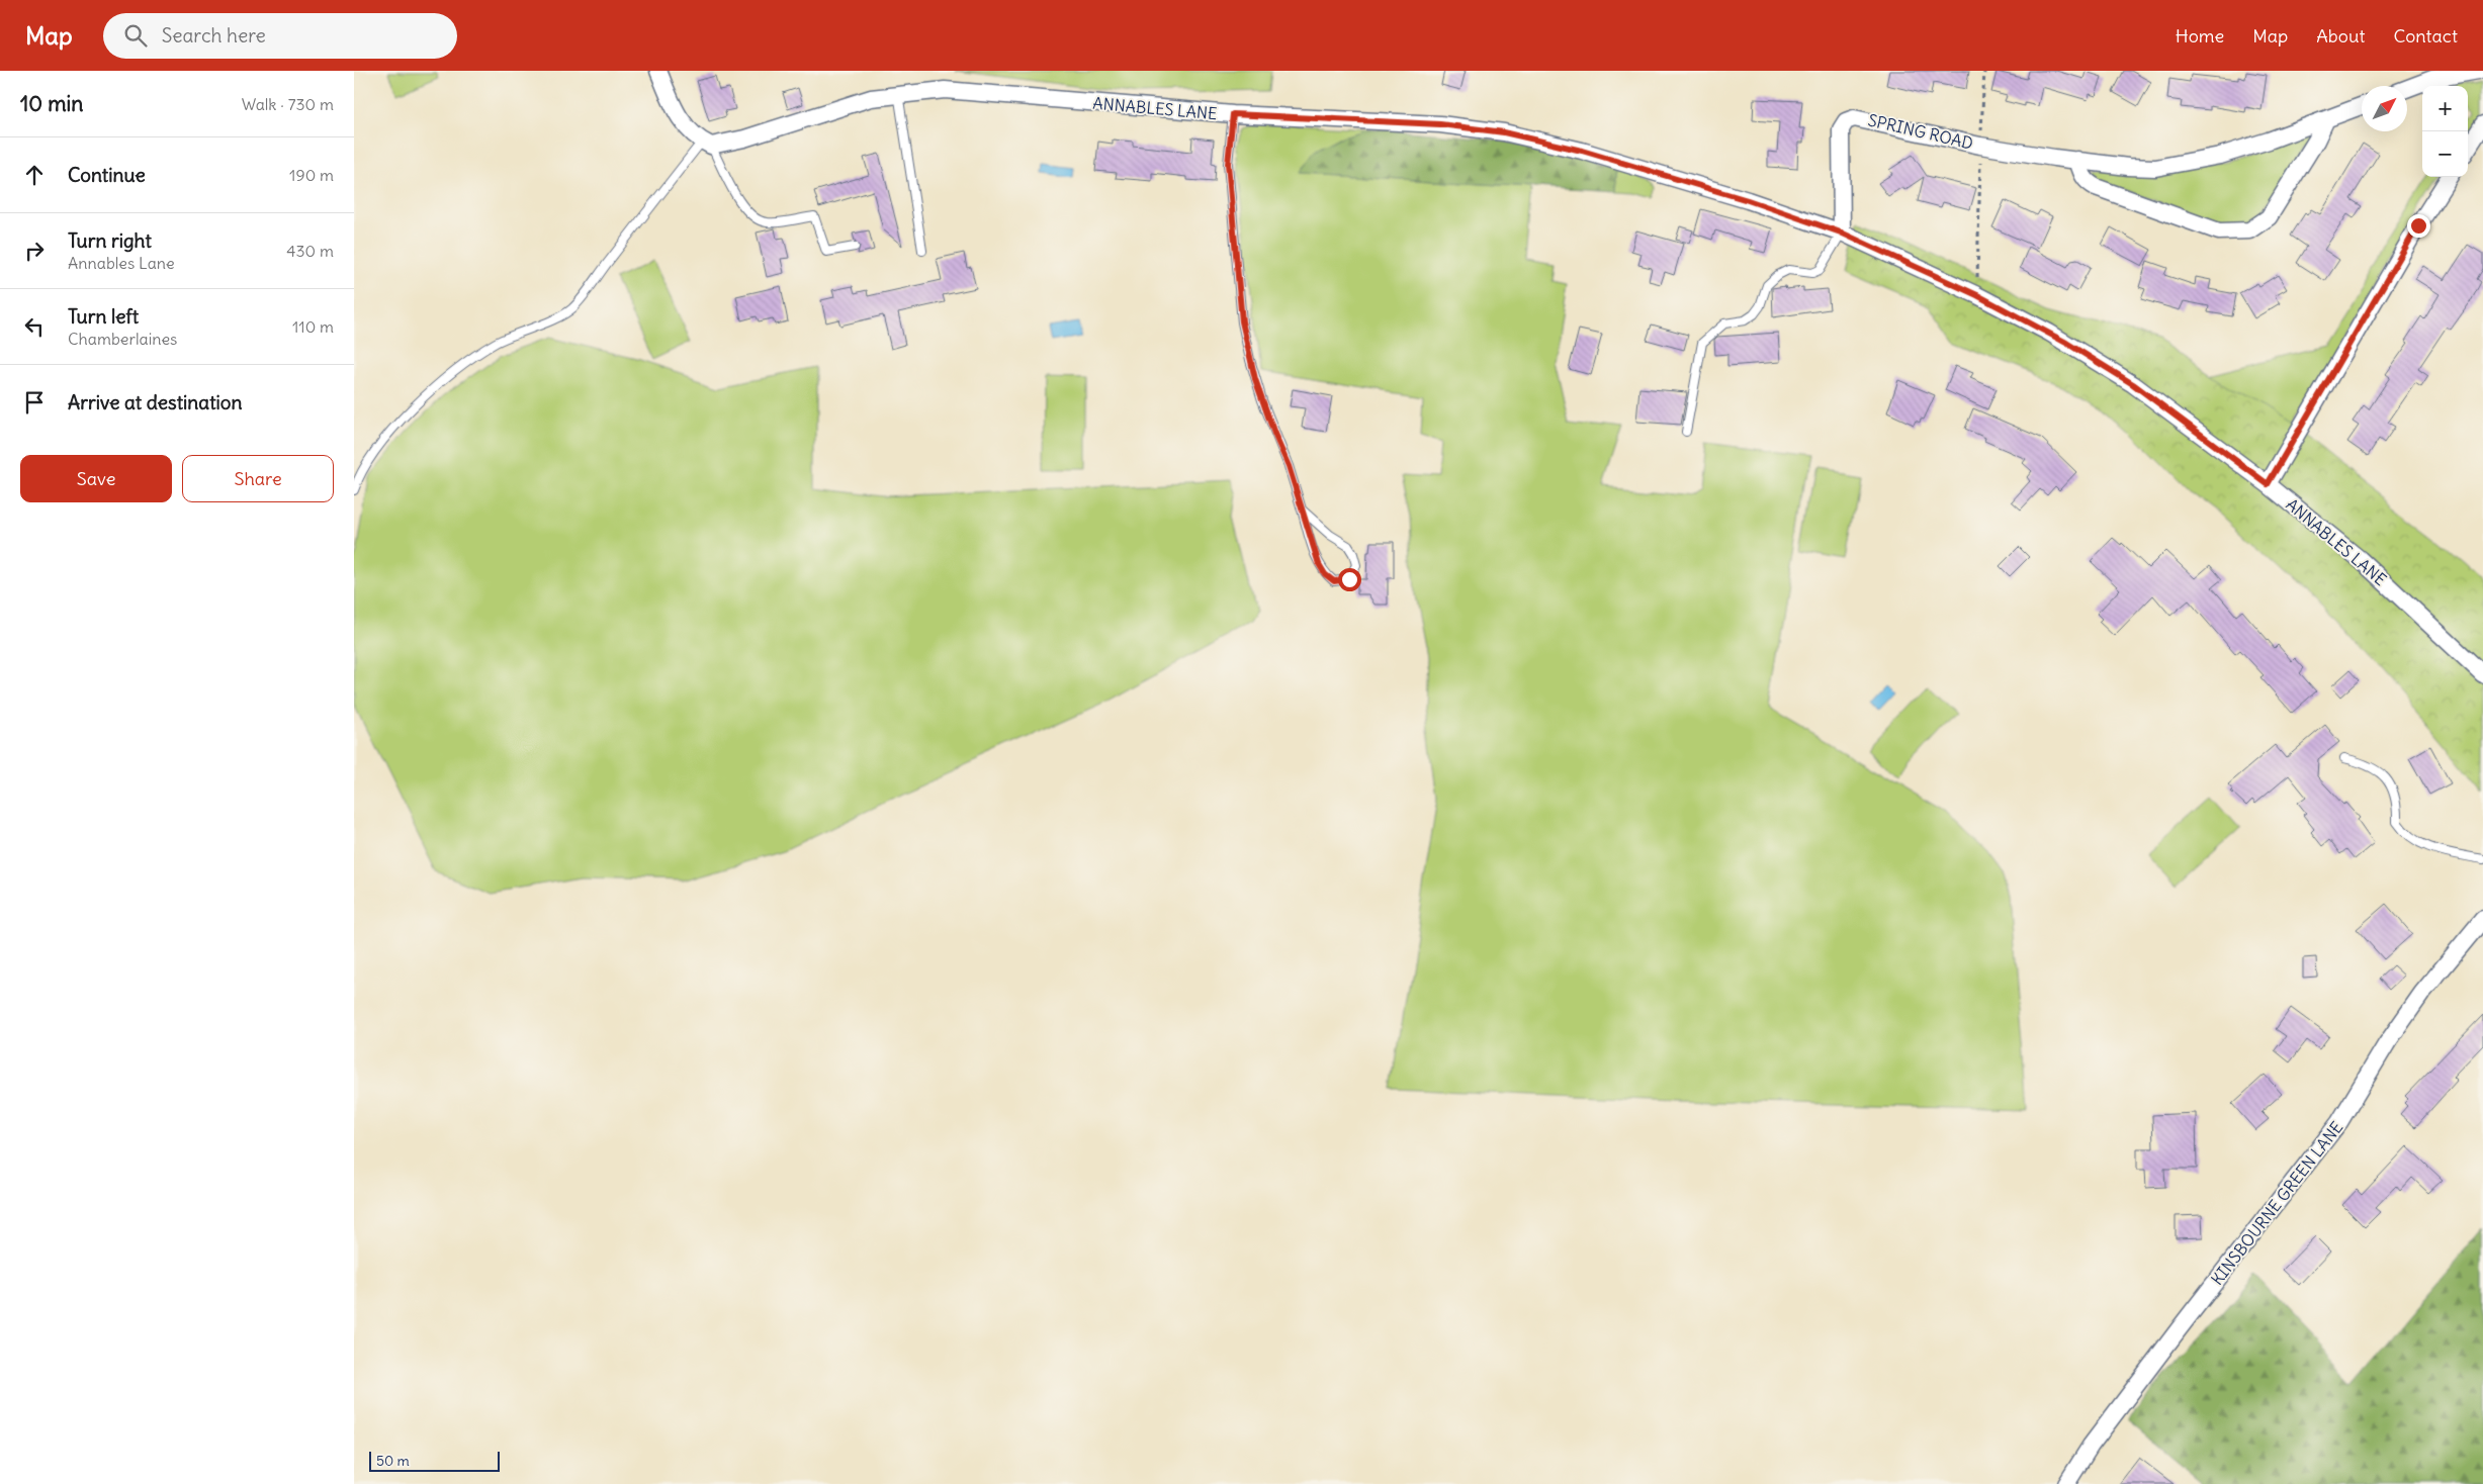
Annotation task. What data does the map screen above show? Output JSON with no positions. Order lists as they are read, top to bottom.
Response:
{
  "streets": {
    "street": ["ANNABLES LANE", "SPRING ROAD", "KINSBOURNE GREEN LANE"]
  },
  "crossings": [
    ["ANNABLES LANE", "SPRING ROAD"]
  ],
  "scale_bar": "50 m",
  "north": "top right",
  "page": {
    "header": "Map",
    "search": "Search here",
    "nav": [
      "Home",
      "Map",
      "About",
      "Contact"
    ],
    "heading": ["10 min", "Walk · 730 m"],
    "map_buttons": ["+", "−"],
    "list": [
      ["Continue", "190 m"],
      ["Turn right", "Annables Lane", "430 m"],
      ["Turn left", "Chamberlaines", "110 m"],
      "Arrive at destination"
    ],
    "buttons": ["Save", "Share"],
    "scale": "50 m"
  }
}
